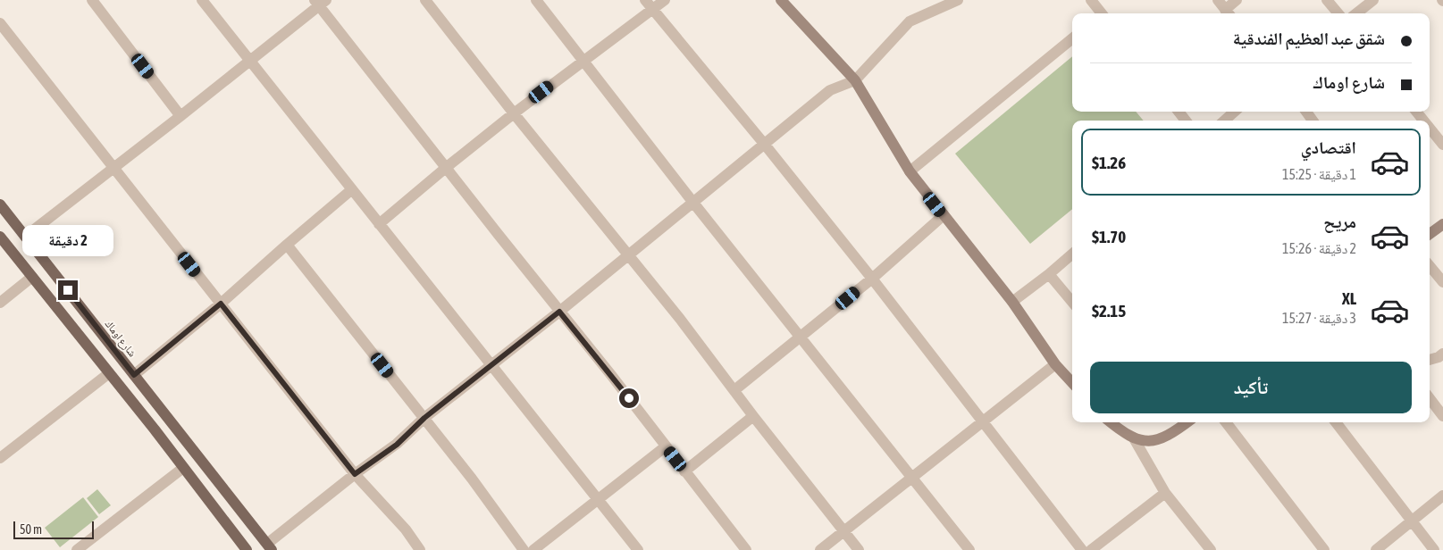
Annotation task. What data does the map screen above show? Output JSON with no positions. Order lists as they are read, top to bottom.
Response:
{
  "streets": {
    "main road": ["شارع اوماك"]
  },
  "scale_bar": "50 m",
  "page": {
    "banner": ["شقق عبد العظيم الفندقية", "شارع اوماك"],
    "list": [
      {
        "name": "اقتصادي",
        "note": "1 دقيقة · 15:25",
        "value": "$1.26"
      },
      {
        "name": "مريح",
        "note": "2 دقيقة · 15:26",
        "value": "$1.70"
      },
      {
        "name": "XL",
        "note": "3 دقيقة · 15:27",
        "value": "$2.15"
      }
    ],
    "bubble": "2 دقيقة",
    "buttons": "تأكيد",
    "scale": "50 m"
  }
}
